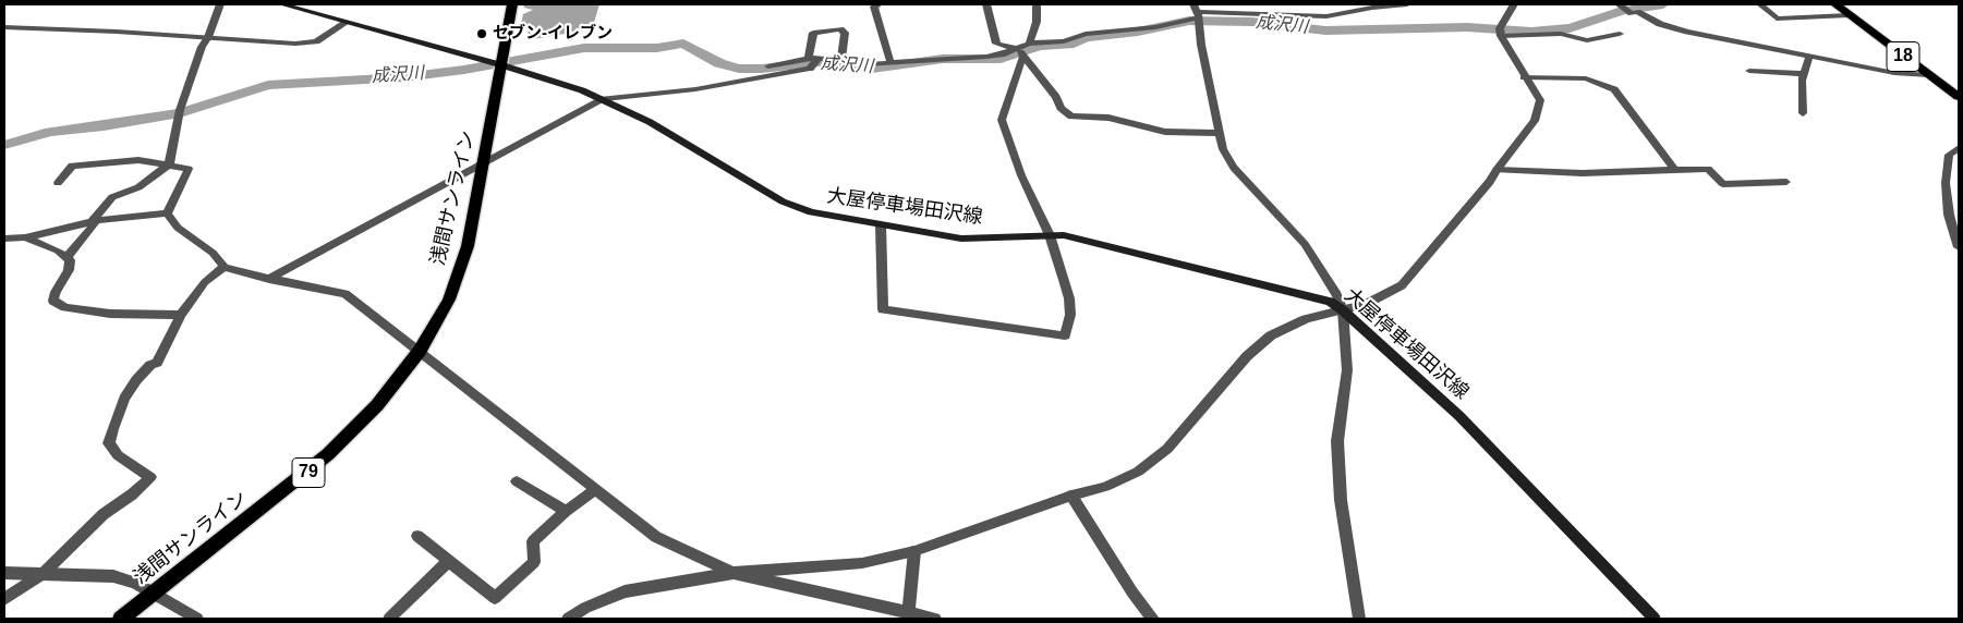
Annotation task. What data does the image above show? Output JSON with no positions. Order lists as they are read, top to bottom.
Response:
{
  "streets": {
    "highway": ["18"],
    "main road": ["浅間サンライン", "大屋停車場田沢線", "79"]
  },
  "crossings": [
    ["浅間サンライン", "大屋停車場田沢線"]
  ],
  "water": ["成沢川"],
  "places": ["セブン-イレブン"]
}
